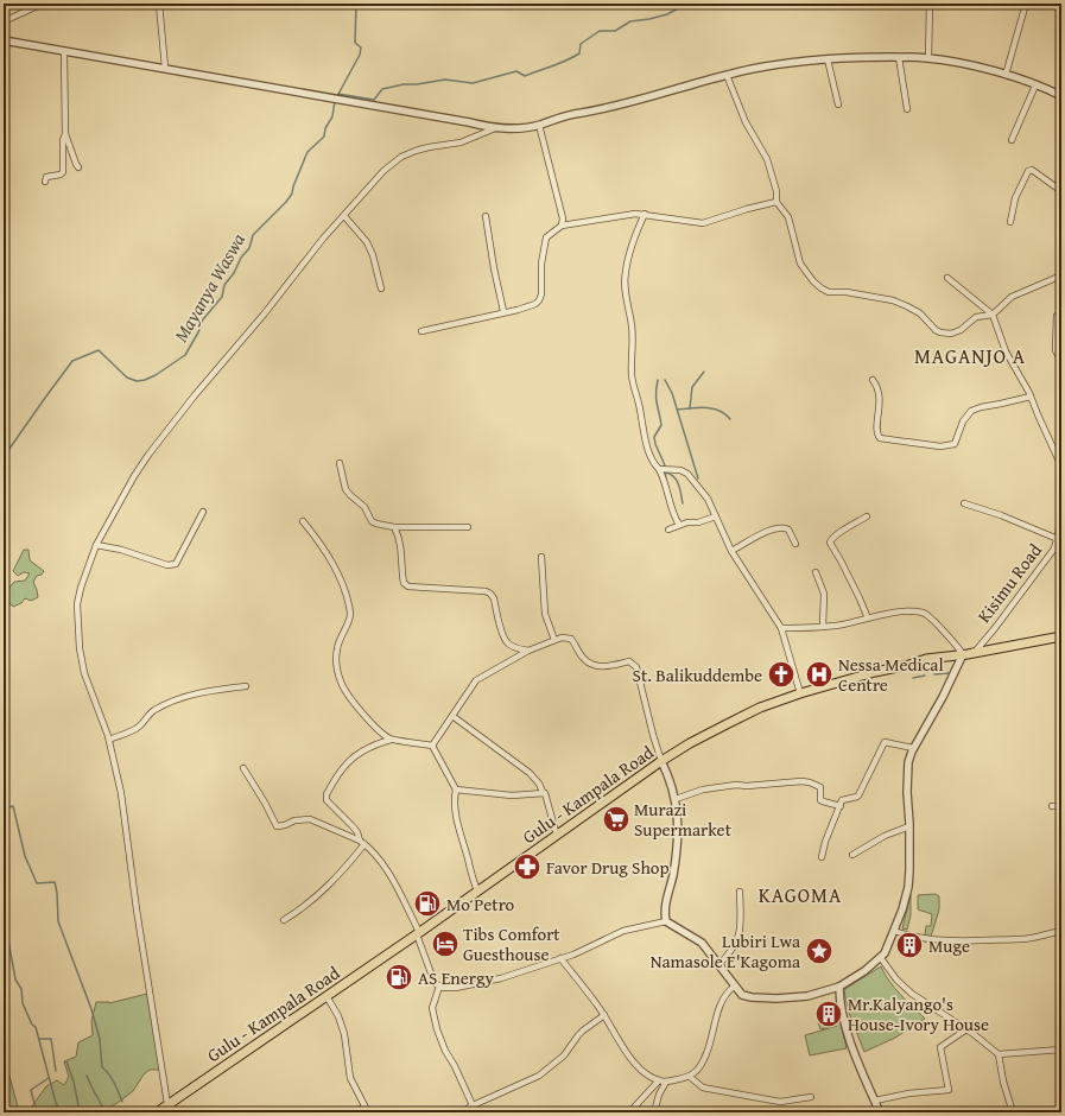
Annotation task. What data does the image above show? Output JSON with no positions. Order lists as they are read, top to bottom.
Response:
{
  "streets": {
    "main road": ["Gulu - Kampala Road"],
    "street": ["Kisimu Road"]
  },
  "crossings": [
    ["Kisimu Road", "Gulu - Kampala Road"]
  ],
  "districts": ["MAGANJO A", "KAGOMA"],
  "water": ["Mayanya Waswa"],
  "places": {
    "church": ["St. Balikuddembe"],
    "hospital": ["Nessa Medical Centre"],
    "supermarket": ["Murazi Supermarket"],
    "pharmacy": ["Favor Drug Shop"],
    "fuel station": ["Mo Petro", "AS Energy"],
    "hotel": ["Tibs Comfort Guesthouse"],
    "building": ["Muge", "Mr.Kalyango's House-Ivory House"],
    "place": ["Lubiri Lwa Namasole E'Kagoma"]
  }
}
